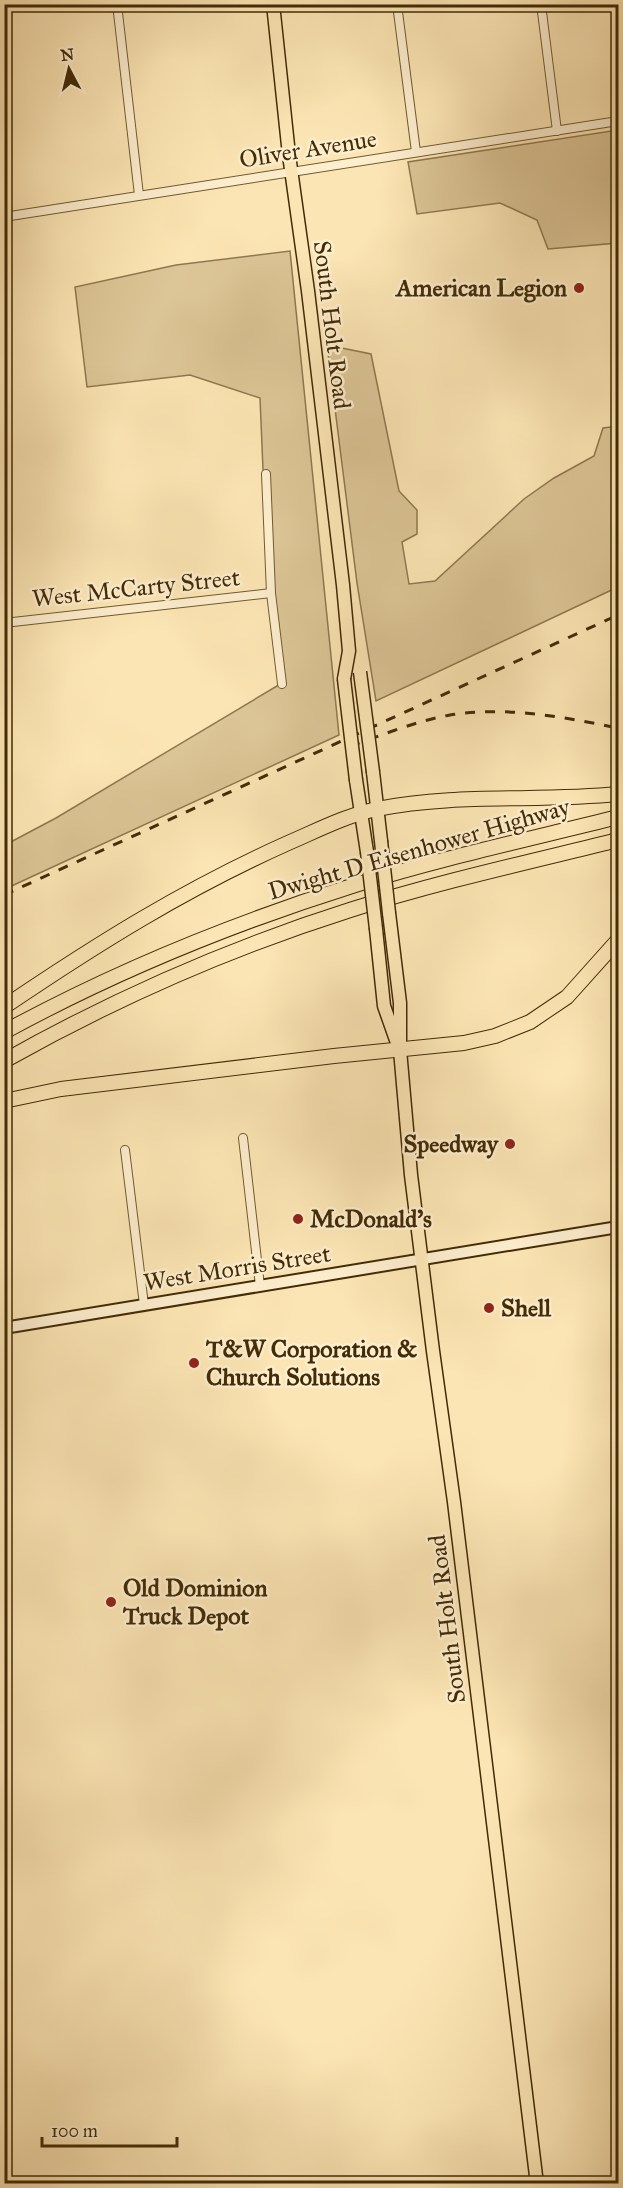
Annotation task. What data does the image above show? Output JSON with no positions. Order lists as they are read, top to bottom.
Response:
{
  "streets": {
    "highway": ["Dwight D Eisenhower Highway"],
    "main road": ["South Holt Road", "West Morris Street"],
    "street": ["Oliver Avenue", "West McCarty Street"]
  },
  "crossings": [
    ["Oliver Avenue", "South Holt Road"],
    ["South Holt Road", "West Morris Street"]
  ],
  "places": [
    "American Legion",
    "Speedway",
    "McDonald's",
    "Shell",
    "T&W Corporation & Church Solutions",
    "Old Dominion Truck Depot"
  ],
  "scale_bar": "100 m",
  "north": "top"
}
